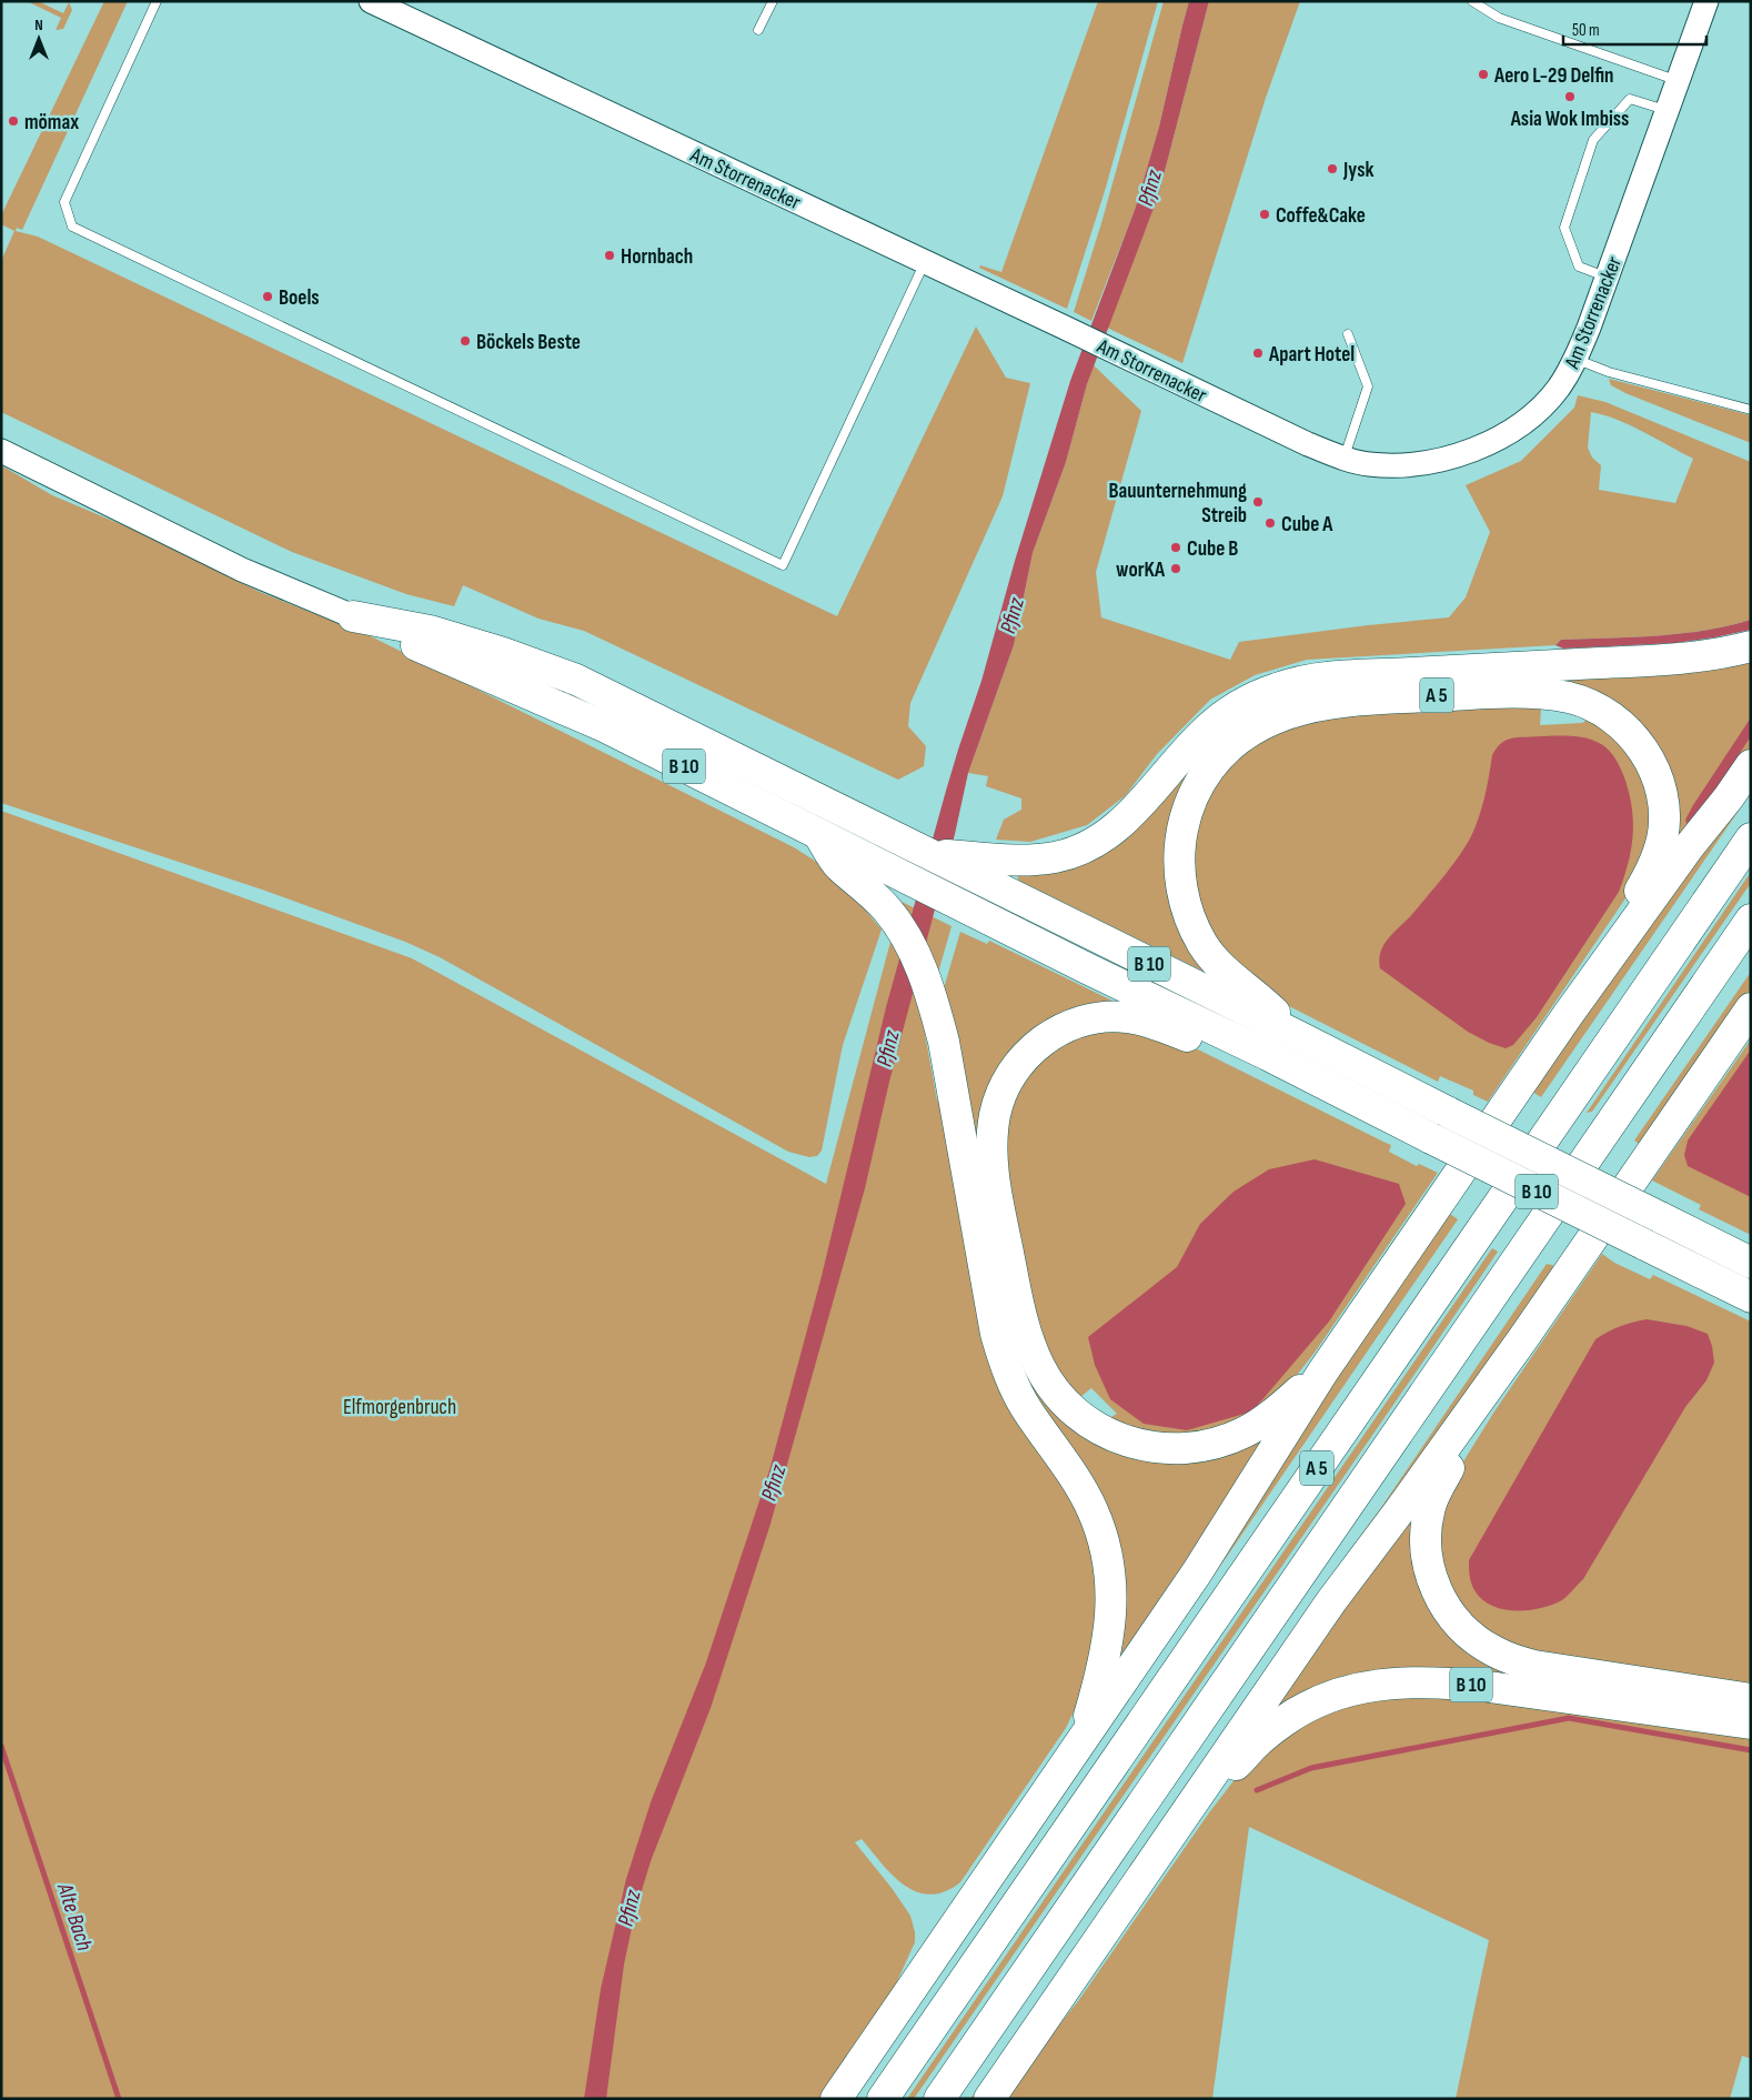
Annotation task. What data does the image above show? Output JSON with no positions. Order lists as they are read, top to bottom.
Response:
{
  "streets": {
    "highway": ["A 5", "B 10"],
    "street": ["Am Storrenacker"]
  },
  "crossings": [
    ["A 5", "B 10"]
  ],
  "water": ["Pfinz", "Alte Bach"],
  "parks": ["Elfmorgenbruch"],
  "places": [
    "Aero L-29 Delfin",
    "Asia Wok Imbiss",
    "mömax",
    "Jysk",
    "Coffe&Cake",
    "Hornbach",
    "Boels",
    "Böckels Beste",
    "Apart Hotel",
    "Bauunternehmung Streib",
    "Cube A",
    "Cube B",
    "worKA"
  ],
  "scale_bar": "50 m",
  "north": "top"
}
